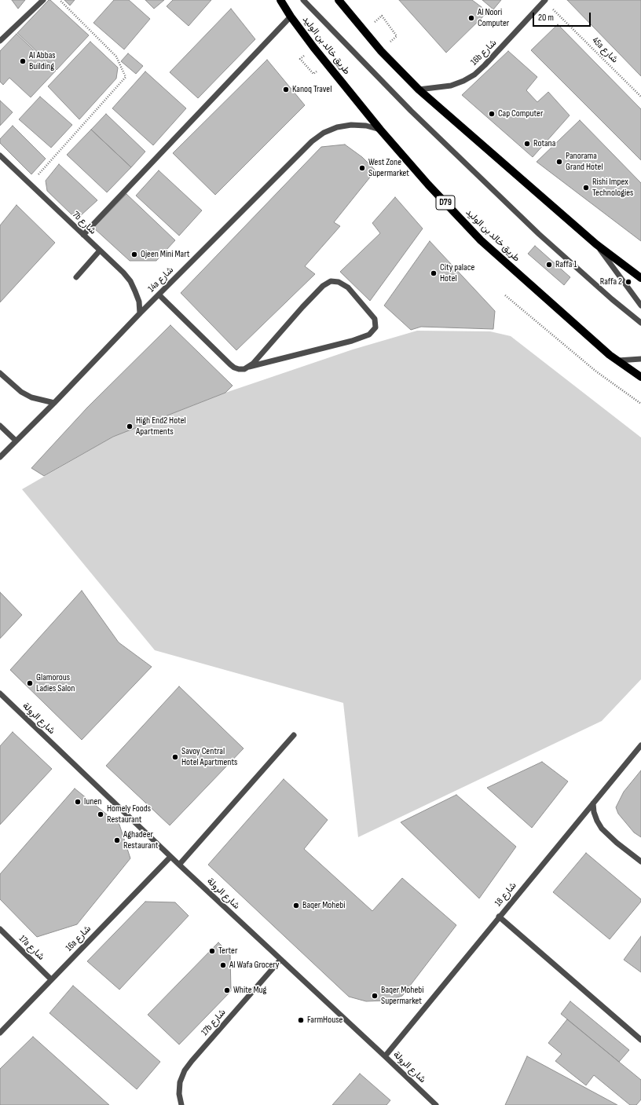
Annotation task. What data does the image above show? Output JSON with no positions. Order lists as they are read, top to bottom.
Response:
{
  "streets": {
    "main road": ["طريق خالد بن الوليد", "D79"],
    "street": [
      "16b شارع",
      "7b شارع",
      "14a شارع",
      "شارع الرولة",
      "شارع 18",
      "16a شارع",
      "17a شارع",
      "17b شارع"
    ],
    "path": ["45a شارع"]
  },
  "crossings": [
    ["طريق خالد بن الوليد", "14a شارع"],
    ["45a شارع", "16b شارع"],
    ["7b شارع", "14a شارع"],
    ["شارع الرولة", "شارع 18"],
    ["شارع الرولة", "16a شارع"],
    ["شارع الرولة", "17b شارع"],
    ["16a شارع", "17a شارع"]
  ],
  "places": [
    "Al Noori Computer",
    "Al Abbas Building",
    "Kanoq Travel",
    "Cap Computer",
    "Rotana",
    "Panorama Grand Hotel",
    "West Zone Supermarket",
    "Rishi Impex Technologies",
    "Ojeen Mini Mart",
    "Raffa 1",
    "City palace Hotel",
    "Raffa 2",
    "High End2 Hotel Apartments",
    "Glamorous Ladies Salon",
    "Savoy Central Hotel Apartments",
    "lunen",
    "Homely Foods Restaurant",
    "Aghadeer Restaurant",
    "Baqer Mohebi",
    "Terter",
    "Al Wafa Grocery",
    "White Mug",
    "Baqer Mohebi Supermarket",
    "FarmHouse"
  ],
  "scale_bar": "20 m"
}
